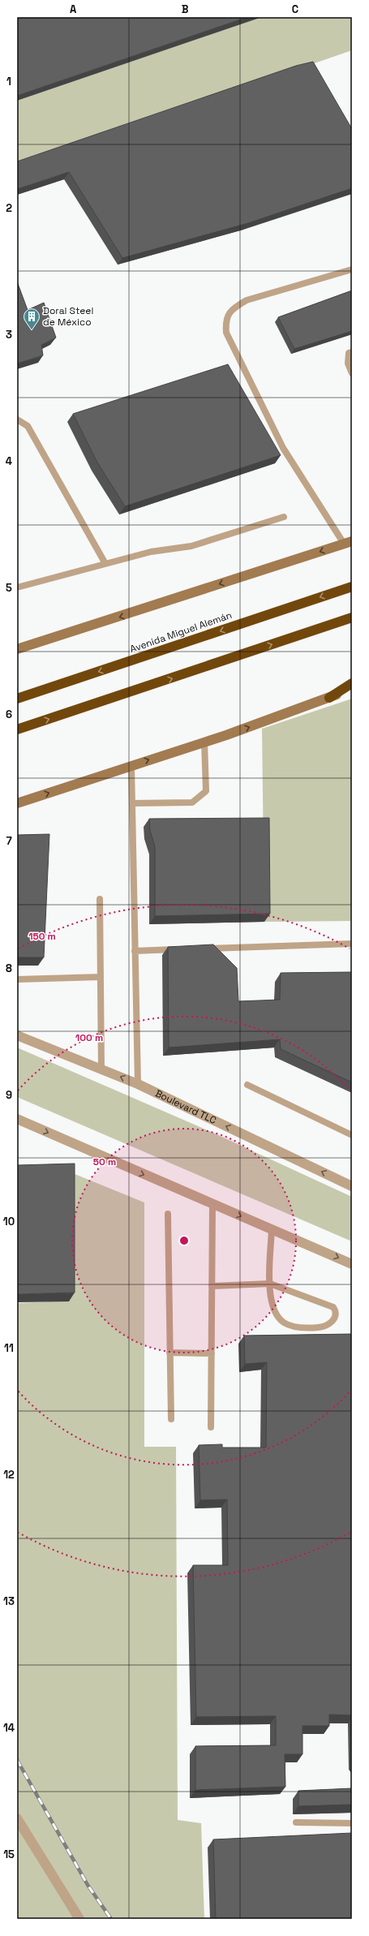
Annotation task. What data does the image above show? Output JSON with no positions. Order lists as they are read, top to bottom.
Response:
{
  "streets": {
    "highway": ["Avenida Miguel Alemán"],
    "street": ["Boulevard TLC"]
  },
  "places": {
    "building": ["Doral Steel de México"]
  },
  "grid": {
    "columns": ["A", "B", "C"],
    "rows": [
      "1",
      "2",
      "3",
      "4",
      "5",
      "6",
      "7",
      "8",
      "9",
      "10",
      "11",
      "12",
      "13",
      "14",
      "15"
    ]
  },
  "rings": ["150 m", "100 m", "50 m"]
}
